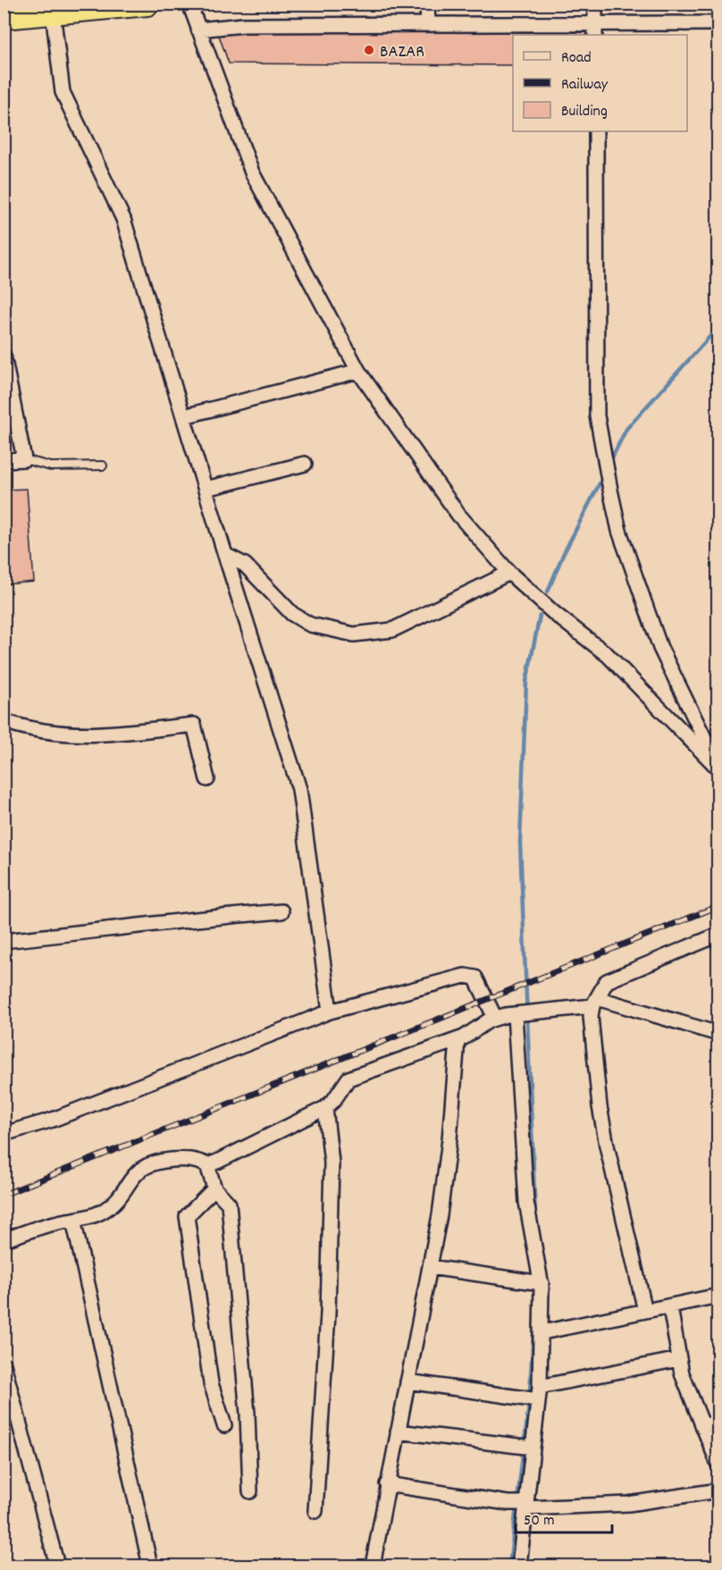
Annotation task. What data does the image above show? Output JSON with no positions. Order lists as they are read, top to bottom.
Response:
{
  "places": ["BAZAR"],
  "legend": ["Road", "Railway", "Building"],
  "scale_bar": "50 m"
}
